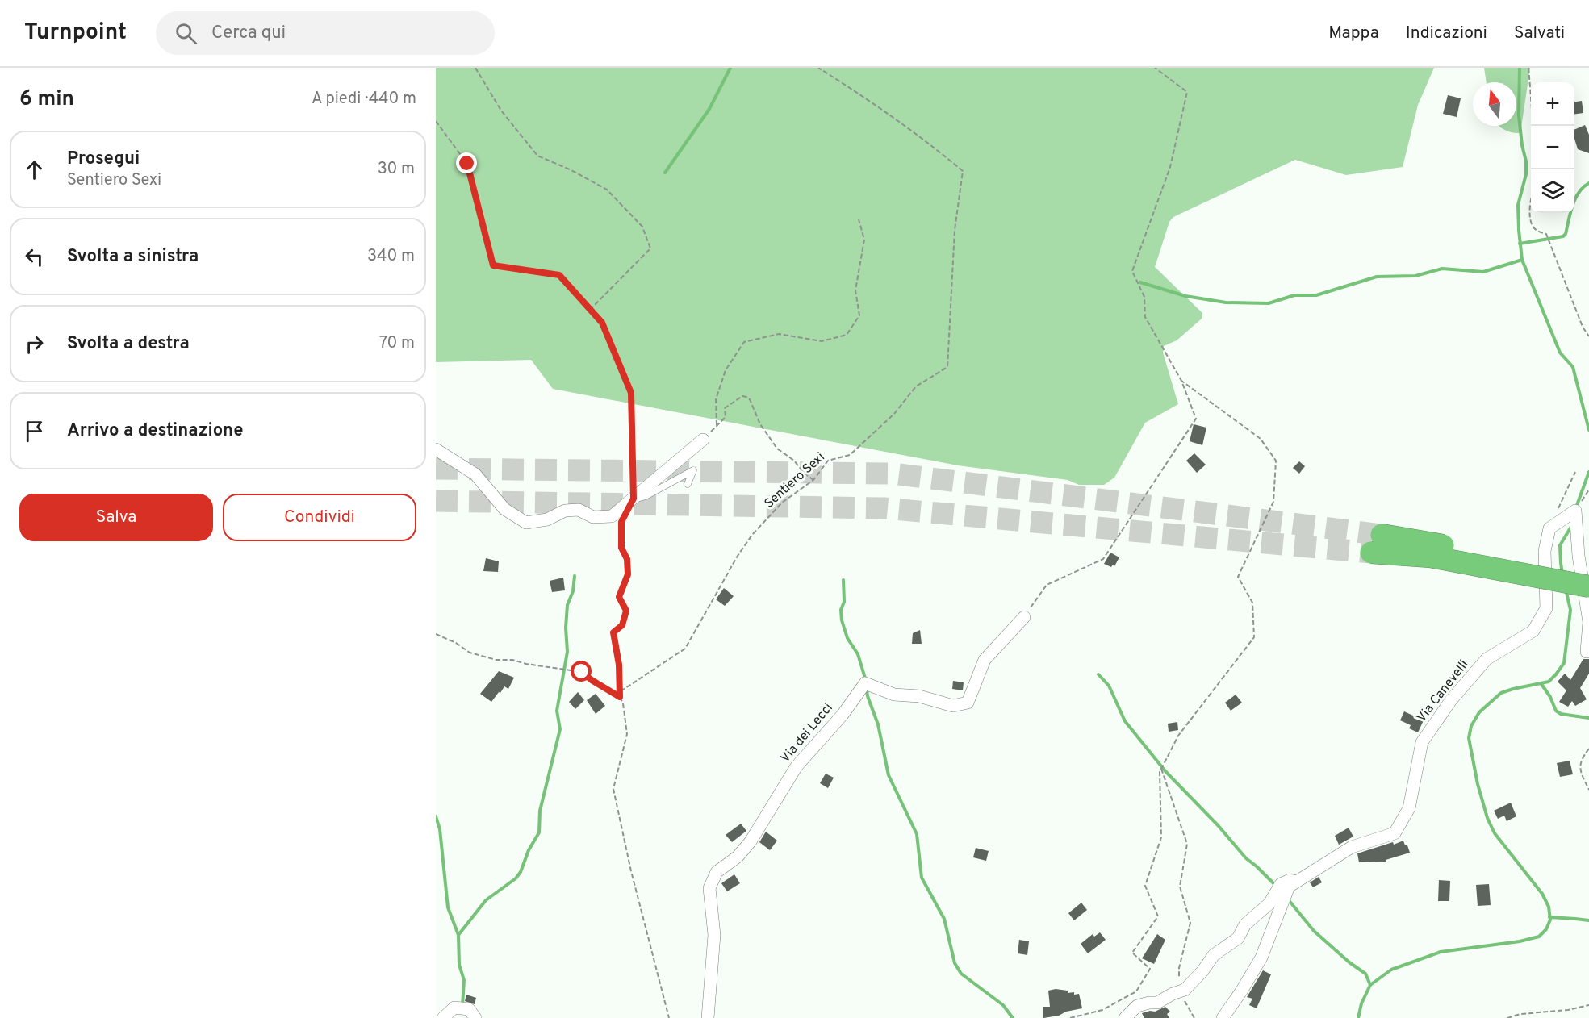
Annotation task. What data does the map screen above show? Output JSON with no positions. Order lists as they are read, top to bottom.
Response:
{
  "streets": {
    "street": ["Via Canevelli", "Via dei Lecci"],
    "path": ["Sentiero Sexi"]
  },
  "north": "top",
  "page": {
    "header": "Turnpoint",
    "search": "Cerca qui",
    "nav": ["Mappa", "Indicazioni", "Salvati"],
    "heading": ["6 min", "A piedi · 440 m"],
    "map_buttons": ["+", "−"],
    "list": [
      ["Prosegui", "Sentiero Sexi", "30 m"],
      ["Svolta a sinistra", "340 m"],
      ["Svolta a destra", "70 m"],
      "Arrivo a destinazione"
    ],
    "buttons": ["Salva", "Condividi"]
  }
}
